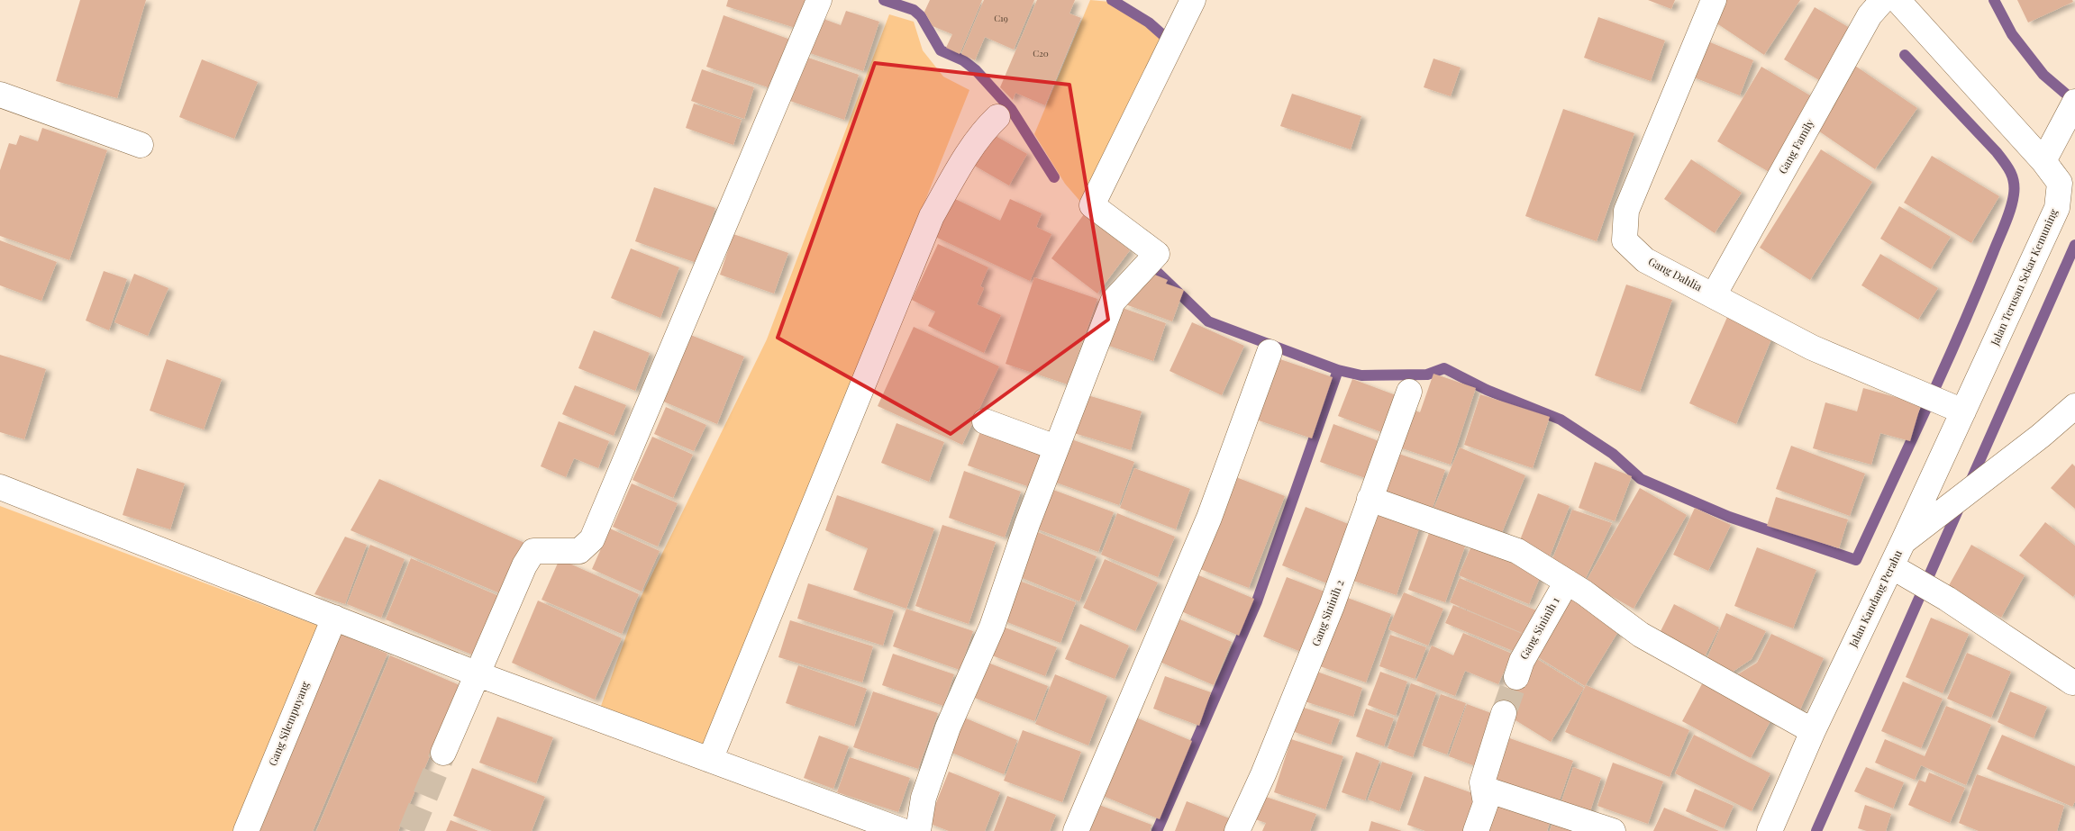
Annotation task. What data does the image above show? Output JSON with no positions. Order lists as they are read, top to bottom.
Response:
{
  "streets": {
    "street": [
      "Gang Family",
      "Gang Dahlia",
      "Jalan Terusan Sekar Kemuning",
      "Jalan Kandang Perahu",
      "Gang Sininih 2",
      "Gang Sininih 1",
      "Gang Silempuyang"
    ]
  },
  "crossings": [
    ["Gang Family", "Gang Dahlia"],
    ["Gang Dahlia", "Jalan Terusan Sekar Kemuning"],
    ["Jalan Terusan Sekar Kemuning", "Jalan Kandang Perahu"]
  ],
  "house_numbers": ["C19", "C20"]
}
